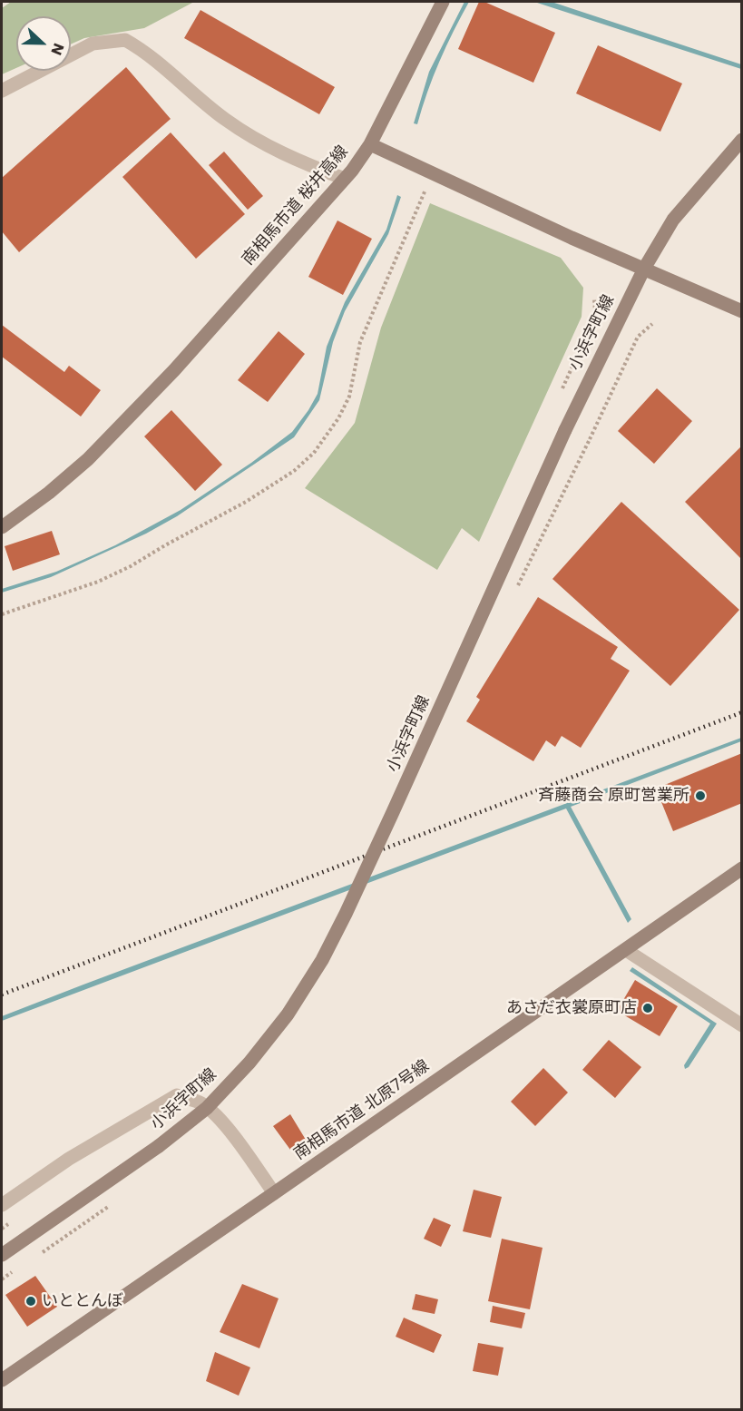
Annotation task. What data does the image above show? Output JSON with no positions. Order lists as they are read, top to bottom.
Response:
{
  "streets": {
    "street": ["南相馬市道 桜井高線", "小浜字町線", "南相馬市道 北原7号線"]
  },
  "crossings": [
    ["南相馬市道 桜井高線", "小浜字町線"]
  ],
  "places": ["斉藤商会 原町営業所", "あさだ衣裳原町店", "いととんぼ"],
  "north": "right"
}
